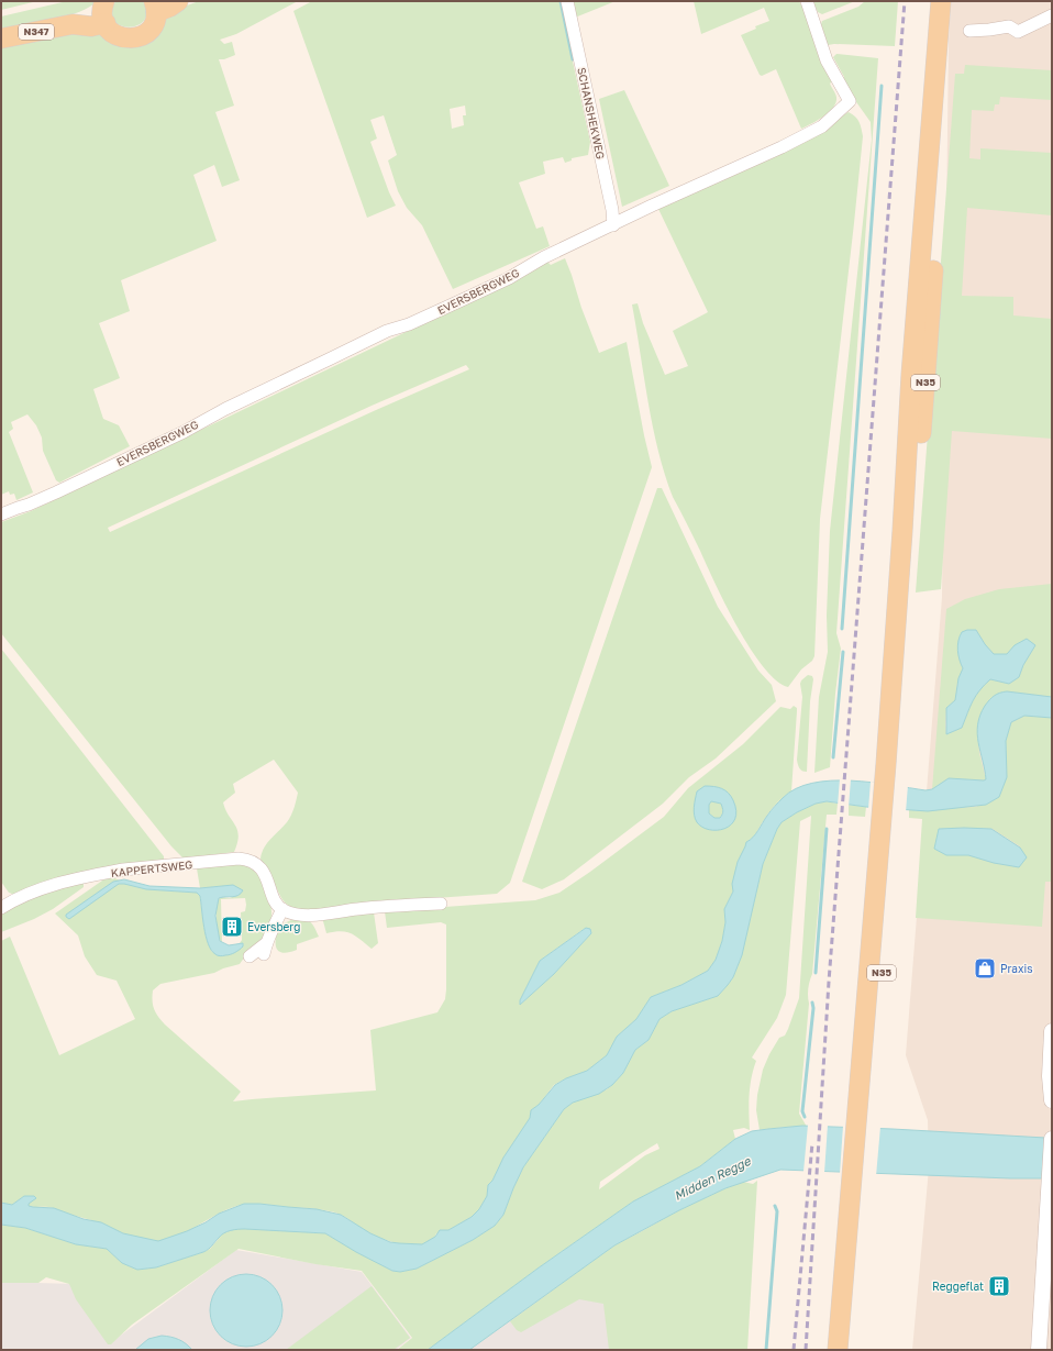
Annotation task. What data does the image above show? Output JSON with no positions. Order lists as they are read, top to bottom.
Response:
{
  "streets": {
    "main road": ["N347", "N35"],
    "street": ["SCHANSHEKWEG", "EVERSBERGWEG", "KAPPERTSWEG"]
  },
  "crossings": [
    ["SCHANSHEKWEG", "EVERSBERGWEG"]
  ],
  "water": ["Midden Regge"],
  "places": {
    "building": ["Eversberg", "Reggeflat"],
    "shop": ["Praxis"]
  }
}
